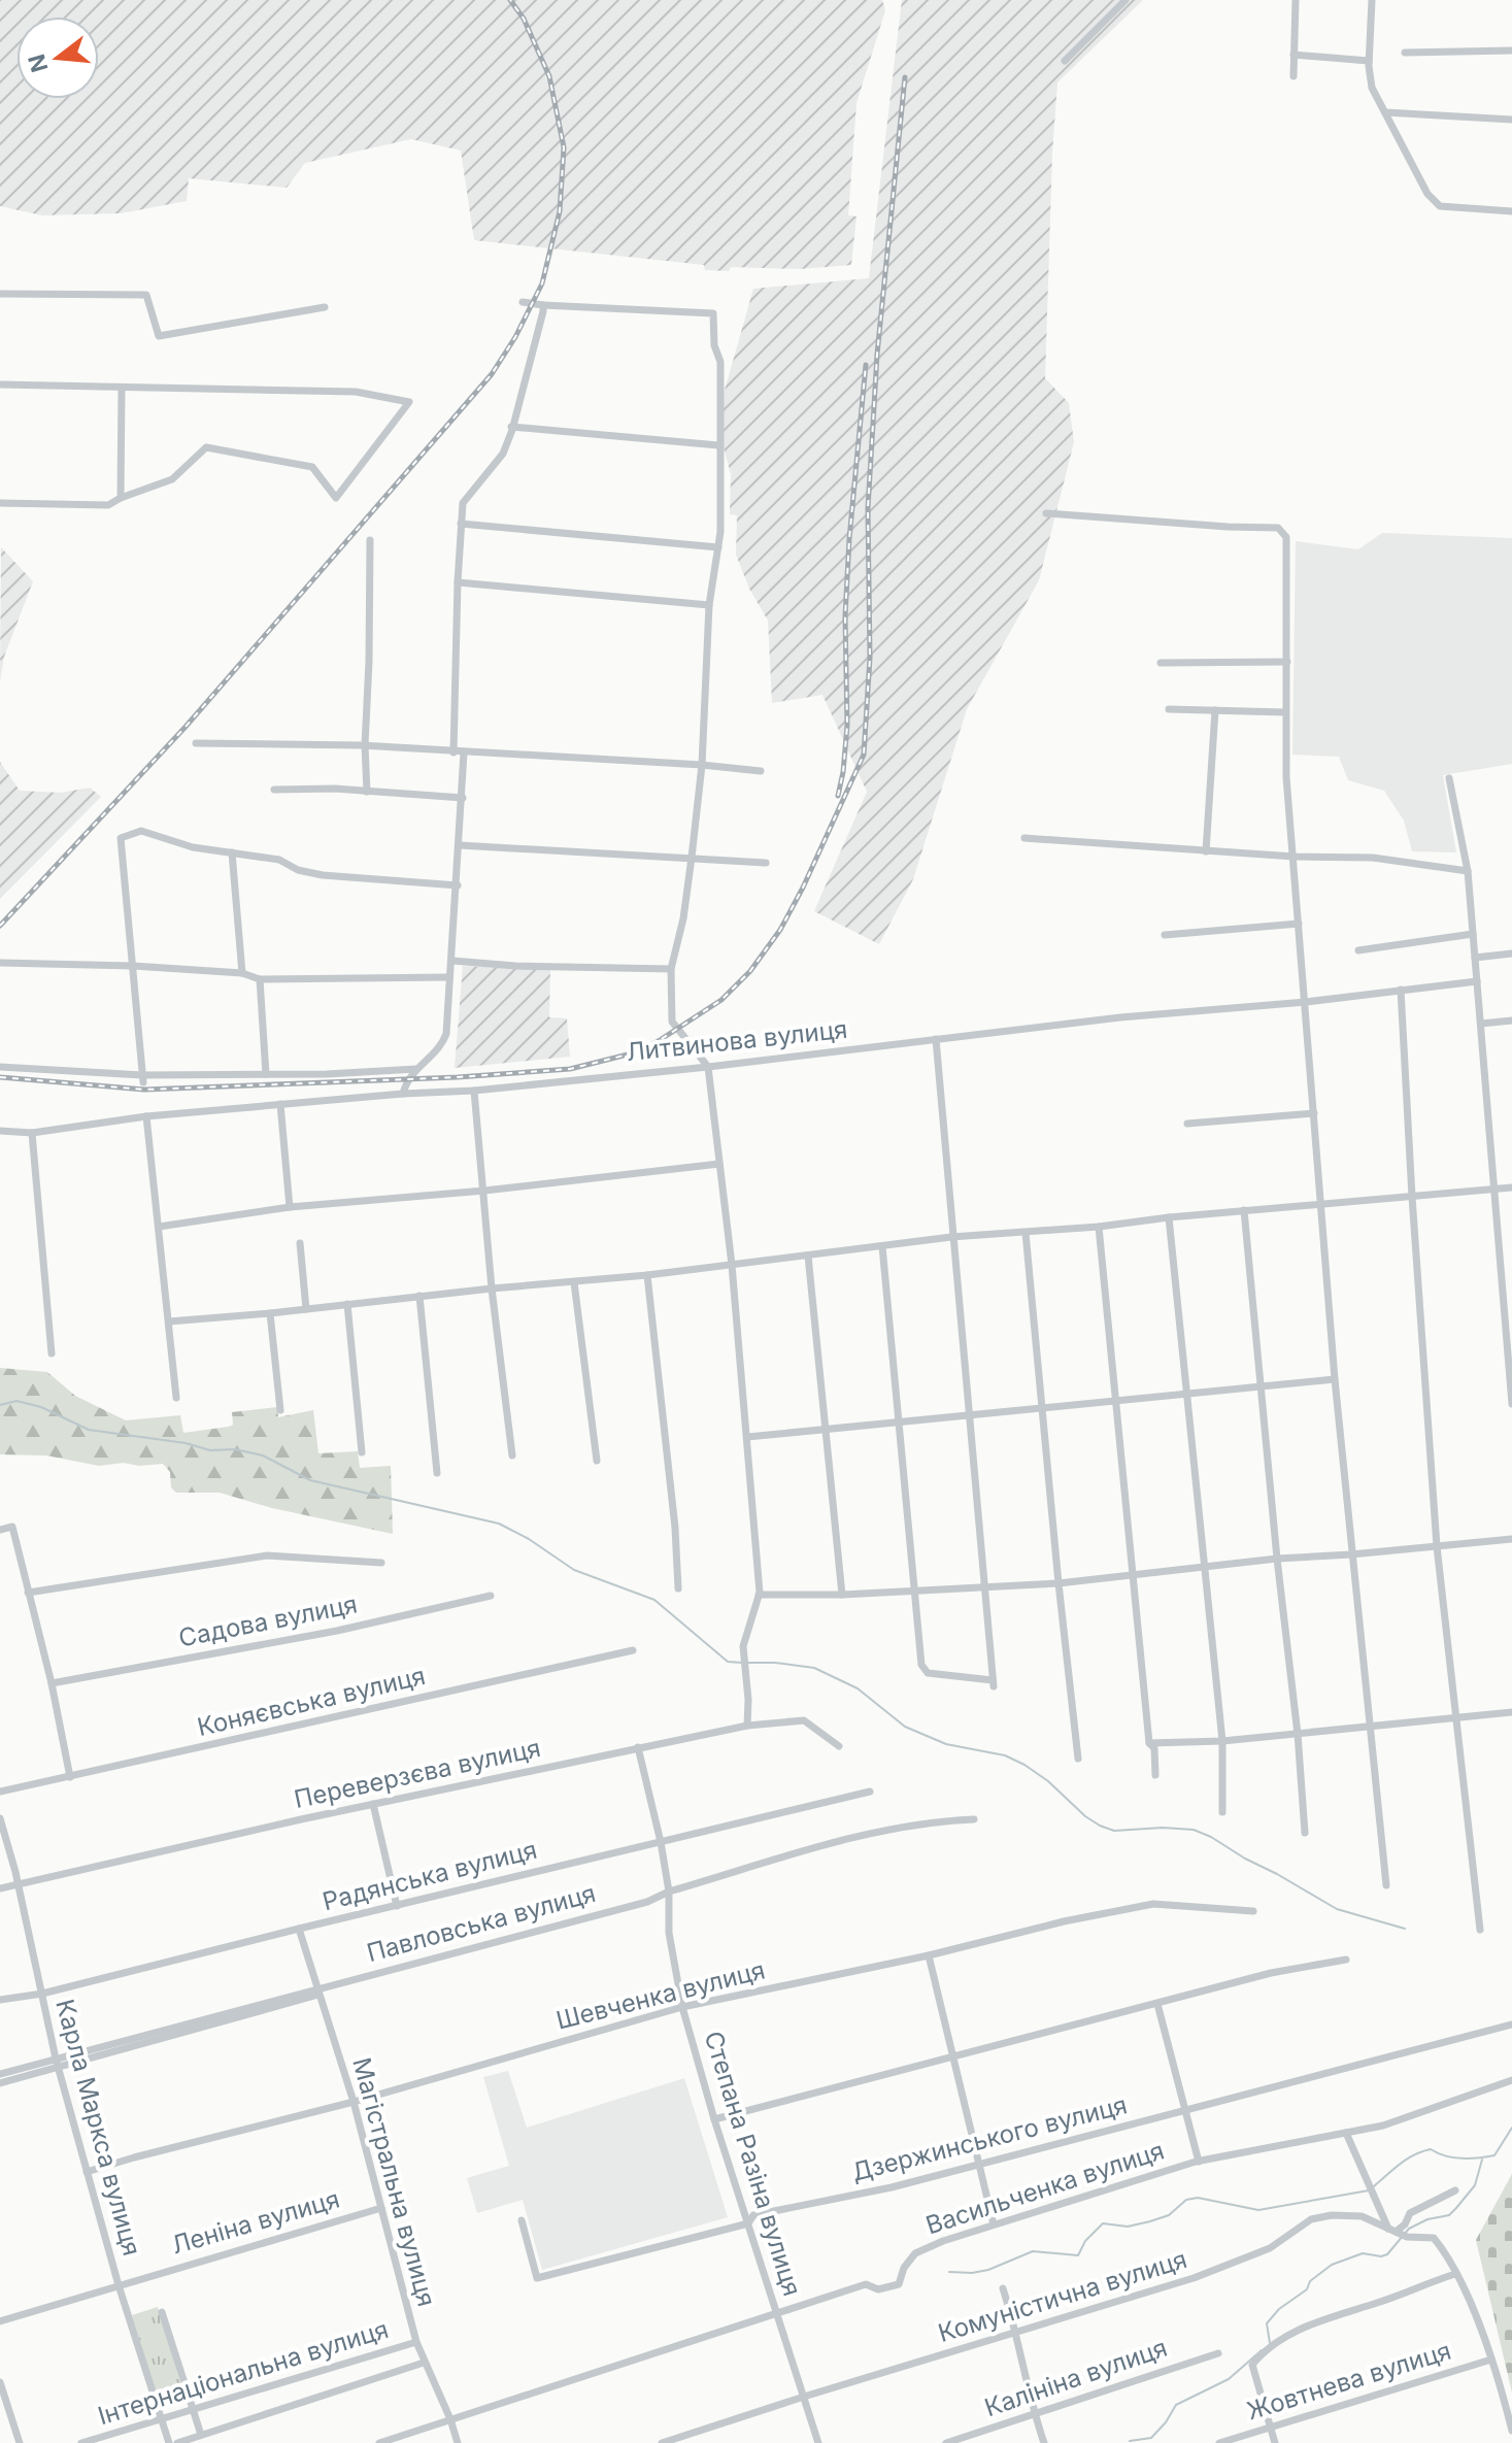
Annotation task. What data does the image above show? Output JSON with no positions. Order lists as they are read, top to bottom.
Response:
{
  "streets": {
    "street": [
      "Литвинова вулиця",
      "Садова вулиця",
      "Коняєвська вулиця",
      "Переверзєва вулиця",
      "Радянська вулиця",
      "Павловська вулиця",
      "Шевченка вулиця",
      "Карла Маркса вулиця",
      "Дзержинського вулиця",
      "Степана Разіна вулиця",
      "Магістральна вулиця",
      "Васильченка вулиця",
      "Леніна вулиця",
      "Комуністична вулиця",
      "Інтернаціональна вулиця",
      "Калініна вулиця",
      "Жовтнева вулиця"
    ]
  },
  "crossings": [
    ["Переверзєва вулиця", "Карла Маркса вулиця"],
    ["Переверзєва вулиця", "Степана Разіна вулиця"],
    ["Радянська вулиця", "Карла Маркса вулиця"],
    ["Радянська вулиця", "Степана Разіна вулиця"],
    ["Радянська вулиця", "Магістральна вулиця"],
    ["Павловська вулиця", "Карла Маркса вулиця"],
    ["Павловська вулиця", "Степана Разіна вулиця"],
    ["Павловська вулиця", "Магістральна вулиця"],
    ["Шевченка вулиця", "Карла Маркса вулиця"],
    ["Шевченка вулиця", "Степана Разіна вулиця"],
    ["Шевченка вулиця", "Магістральна вулиця"],
    ["Карла Маркса вулиця", "Леніна вулиця"],
    ["Карла Маркса вулиця", "Інтернаціональна вулиця"],
    ["Дзержинського вулиця", "Степана Разіна вулиця"],
    ["Степана Разіна вулиця", "Васильченка вулиця"],
    ["Степана Разіна вулиця", "Комуністична вулиця"],
    ["Магістральна вулиця", "Васильченка вулиця"],
    ["Магістральна вулиця", "Леніна вулиця"],
    ["Магістральна вулиця", "Інтернаціональна вулиця"]
  ],
  "north": "left"
}
